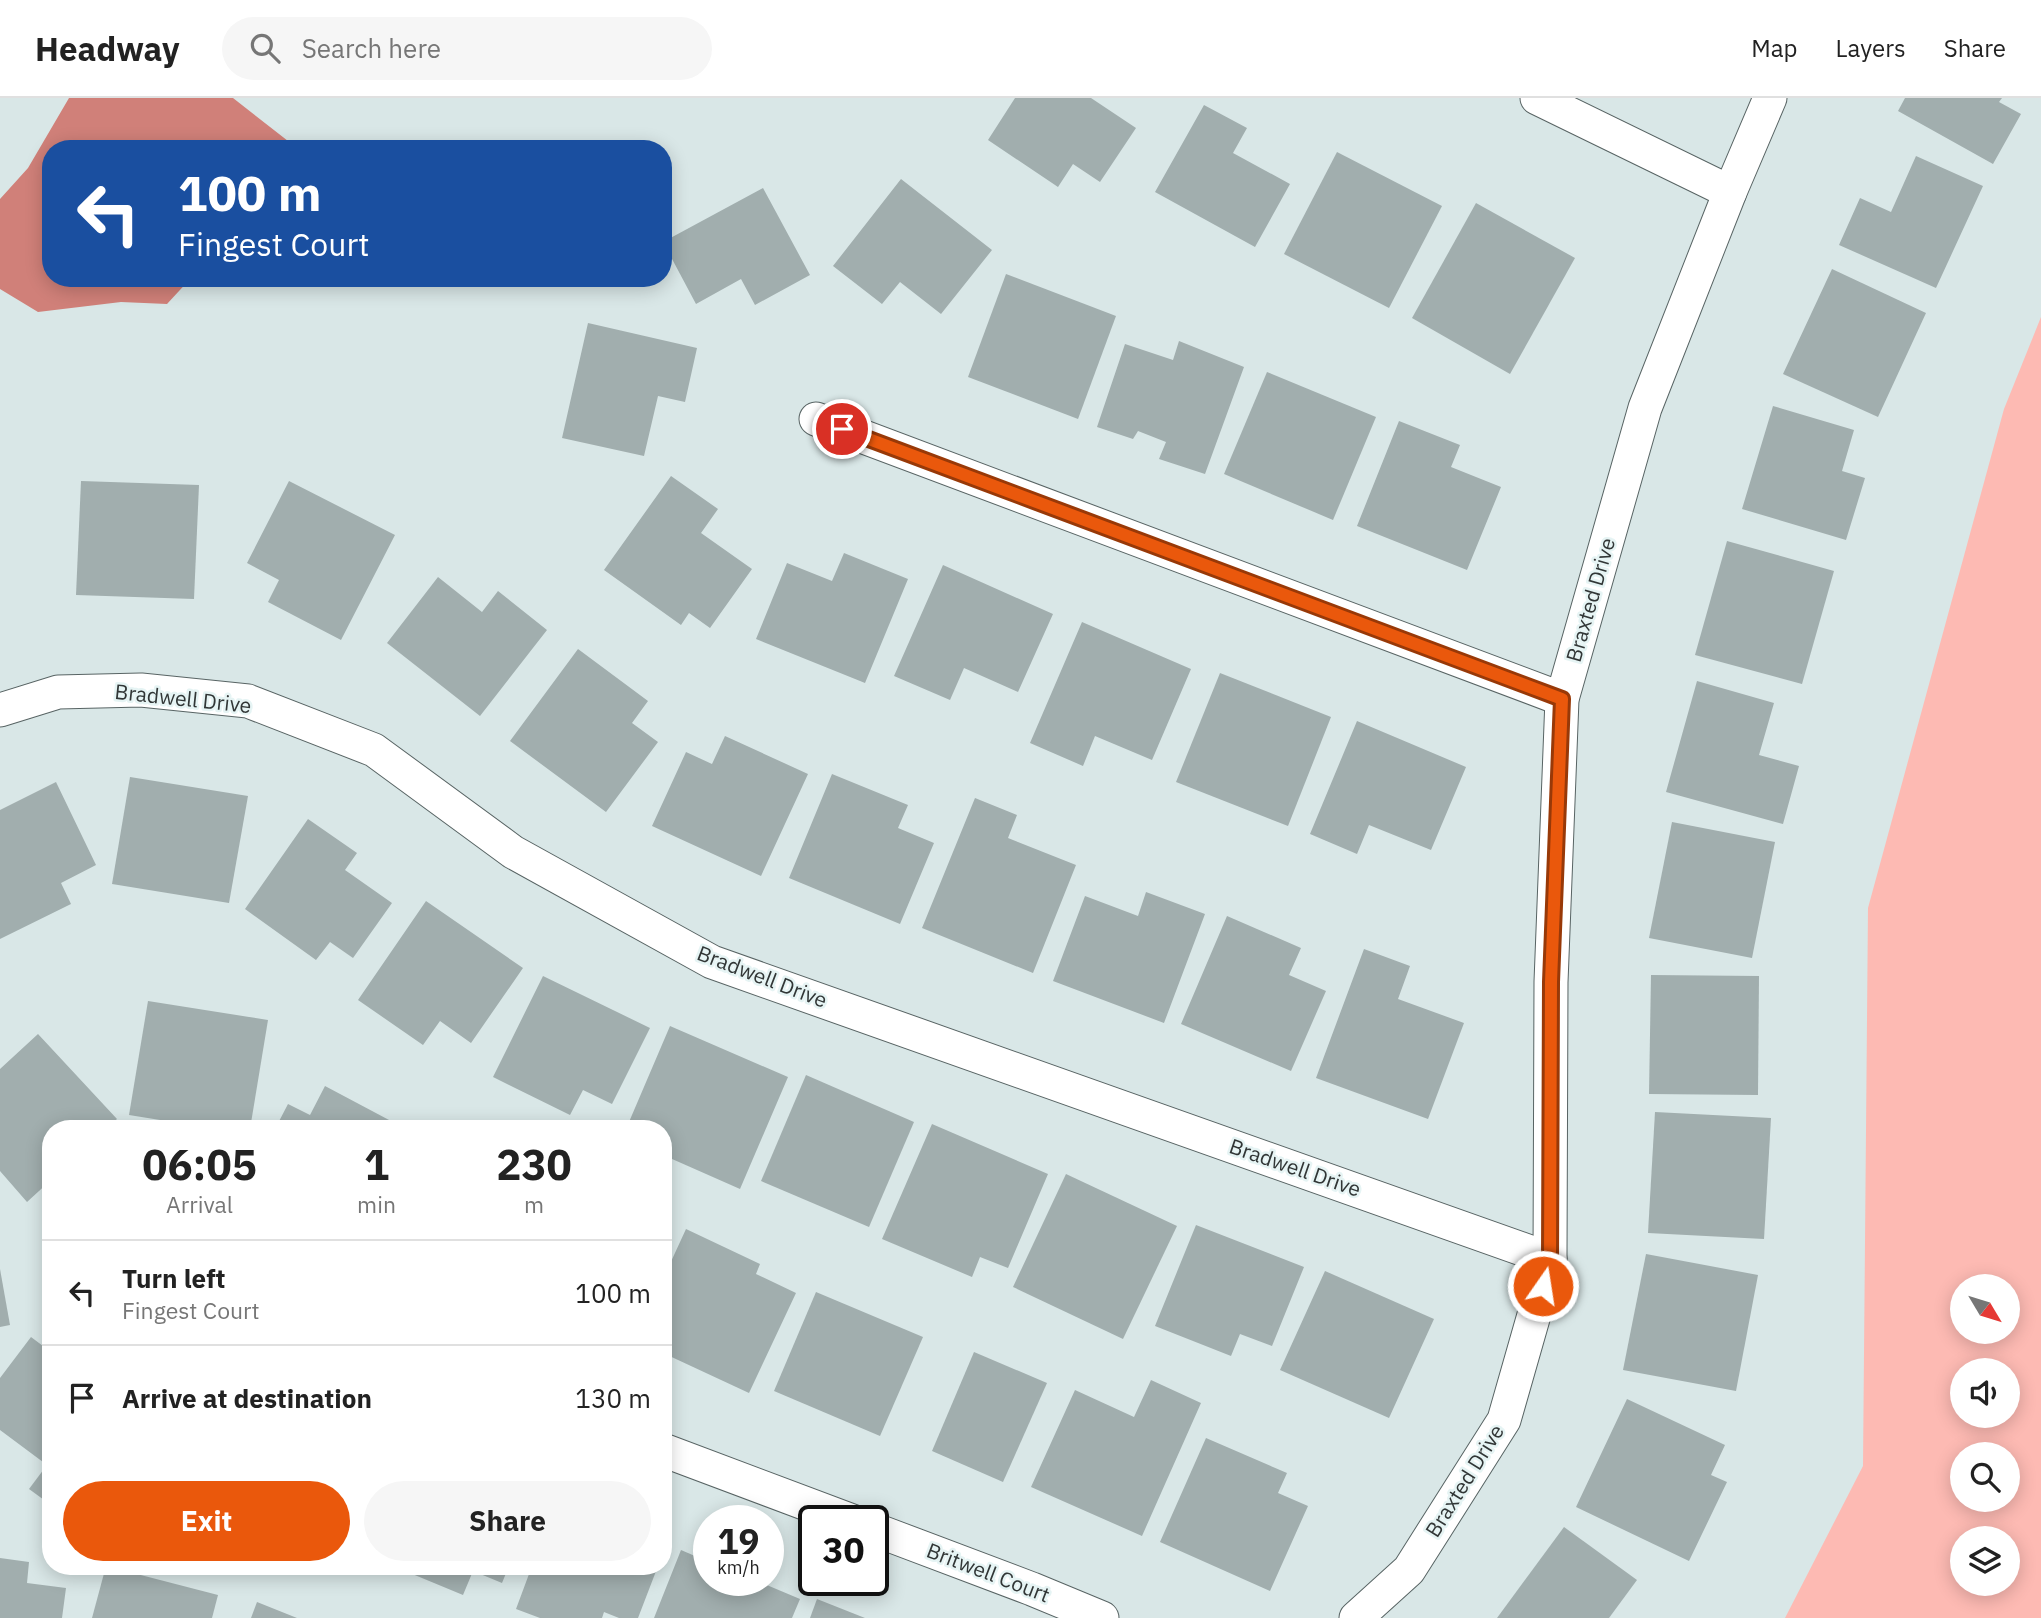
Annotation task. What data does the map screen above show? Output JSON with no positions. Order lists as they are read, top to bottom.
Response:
{
  "streets": {
    "street": ["Braxted Drive", "Bradwell Drive", "Britwell Court"]
  },
  "crossings": [
    ["Braxted Drive", "Bradwell Drive"]
  ],
  "north": "bottom right",
  "page": {
    "header": "Headway",
    "search": "Search here",
    "nav": ["Map", "Layers", "Share"],
    "turn": ["100 m", "Fingest Court"],
    "eta": [
      "06:05",
      "Arrival",
      "1",
      "min",
      "230",
      "m"
    ],
    "list": [
      {
        "name": "Turn left",
        "note": "Fingest Court",
        "value": "100 m"
      },
      {
        "name": "Arrive at destination",
        "value": "130 m"
      }
    ],
    "buttons": ["Exit", "Share"],
    "speed": "19 km/h",
    "limit": "30"
  }
}
